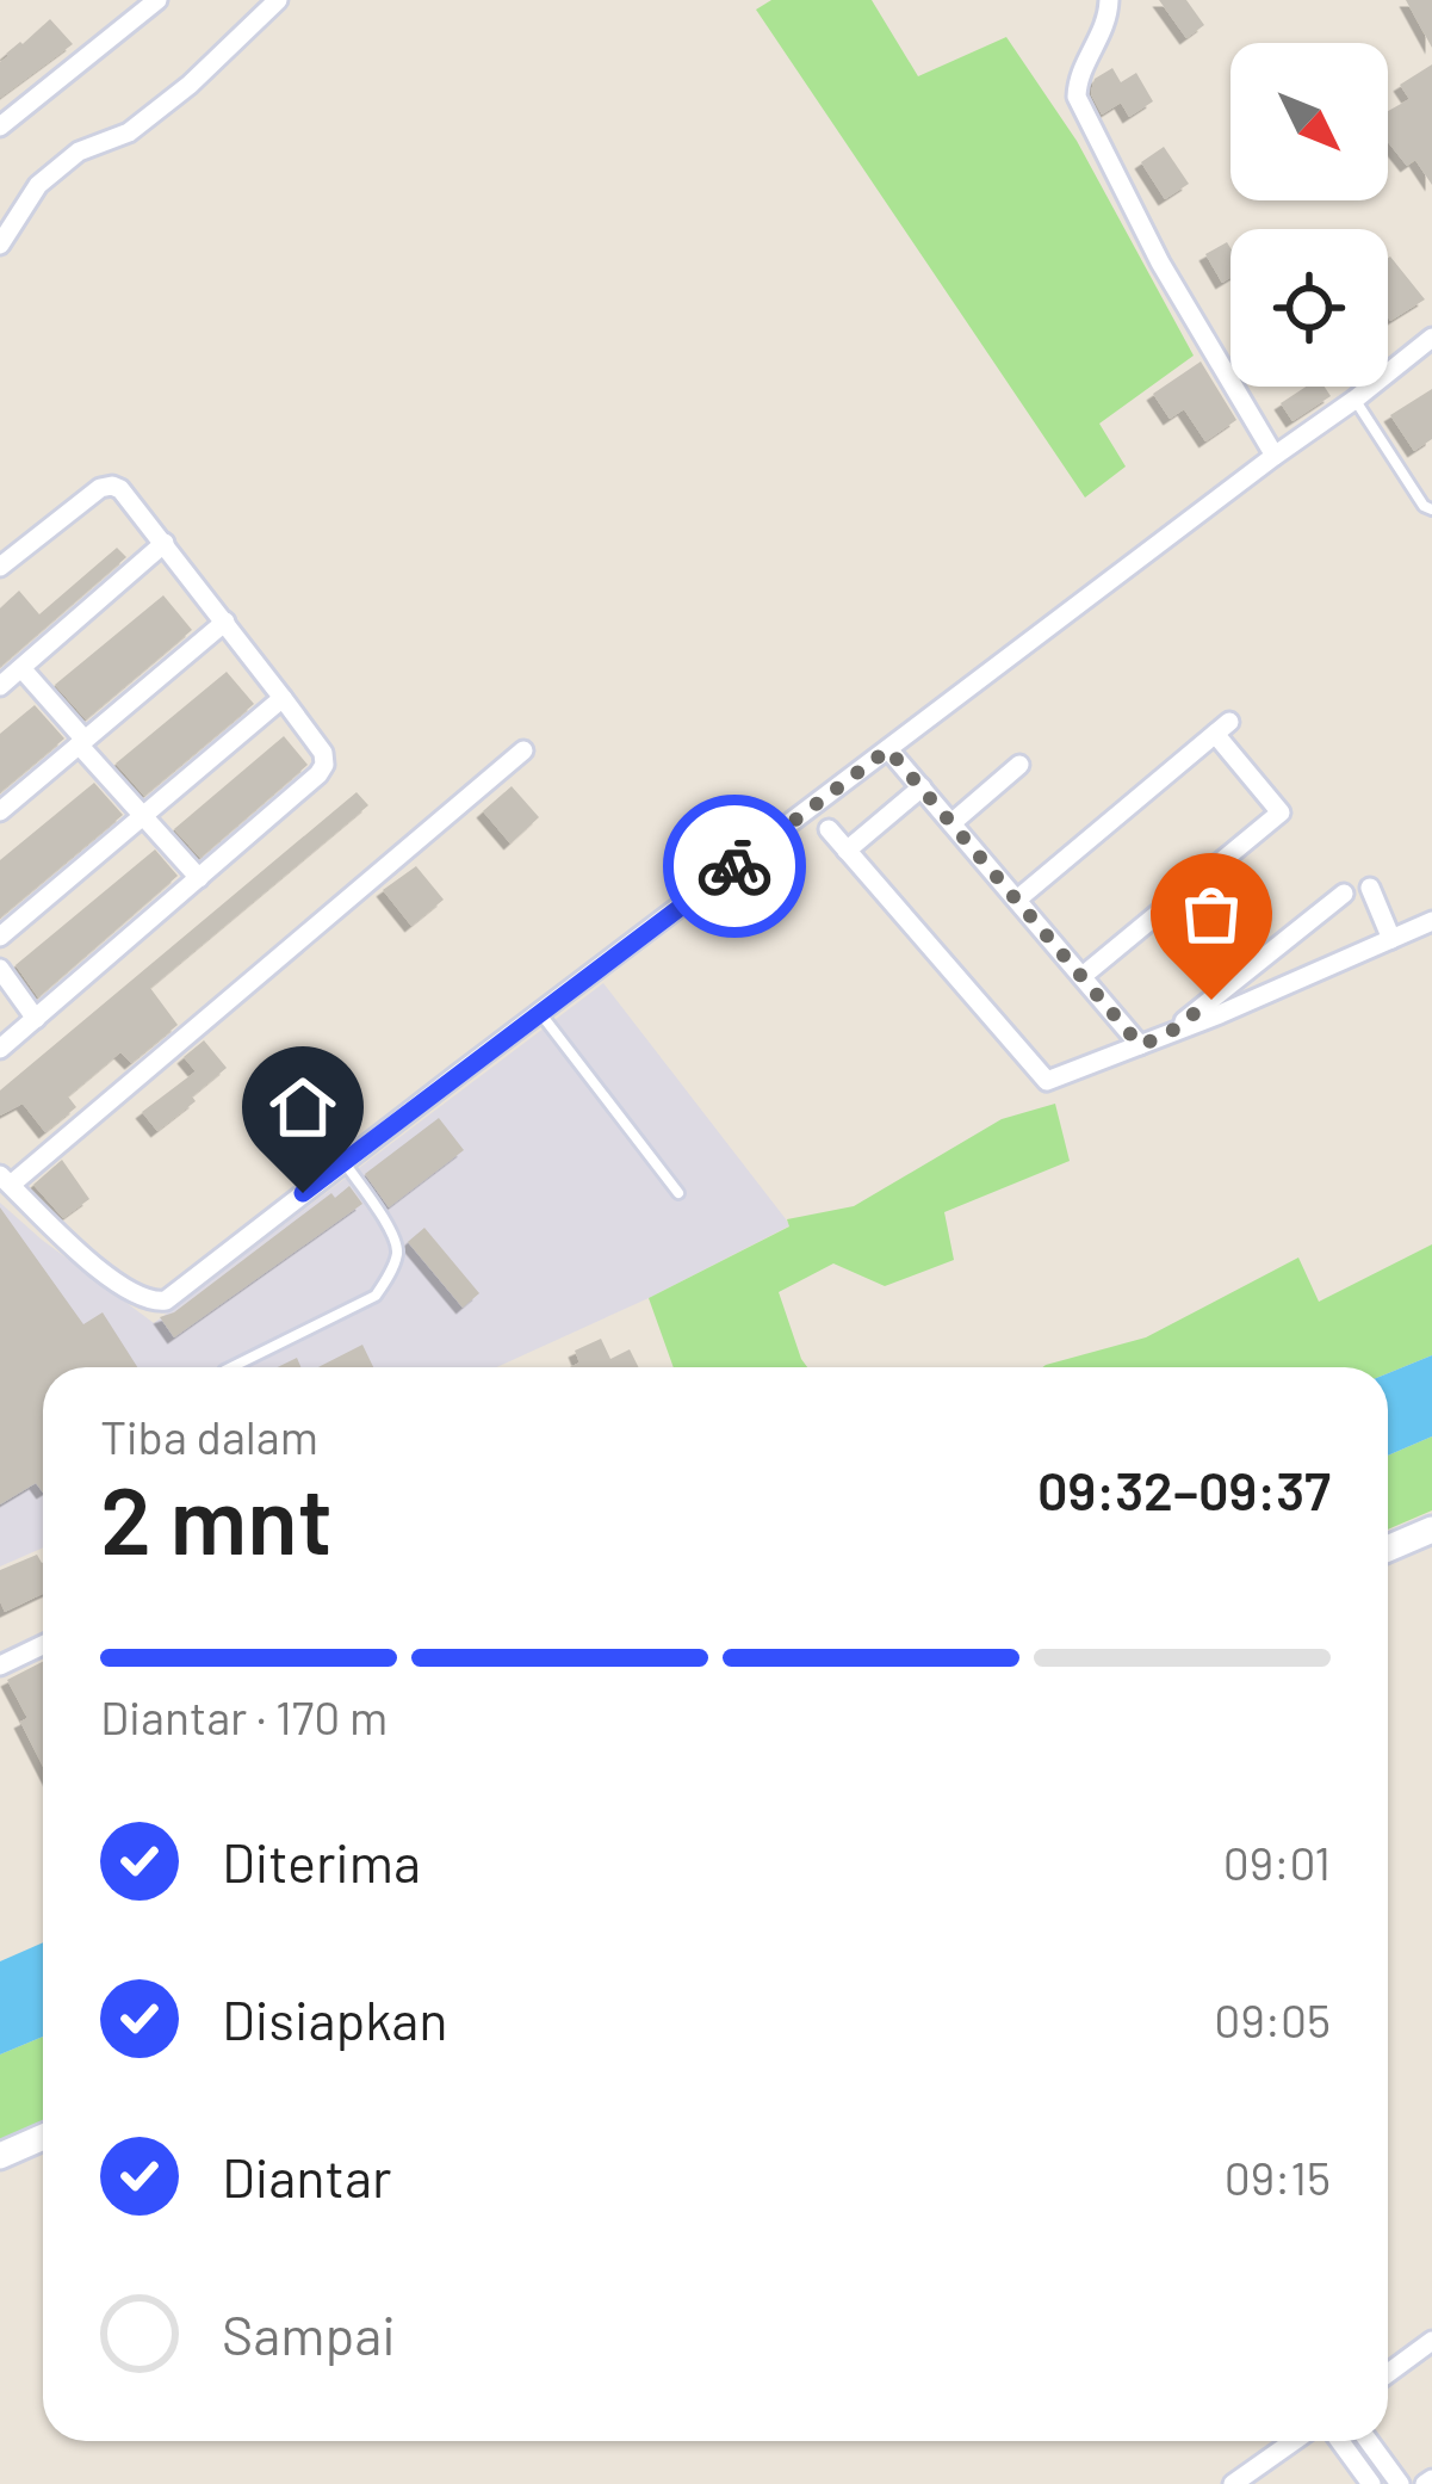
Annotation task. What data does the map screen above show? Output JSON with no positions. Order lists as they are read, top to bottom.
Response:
{
  "north": "bottom right",
  "page": {
    "heading": ["2 mnt", "Tiba dalam", "09:32–09:37"],
    "bar": "Diantar · 170 m",
    "list": [
      ["Diterima", "09:01"],
      ["Disiapkan", "09:05"],
      ["Diantar", "09:15"],
      "Sampai"
    ]
  }
}
